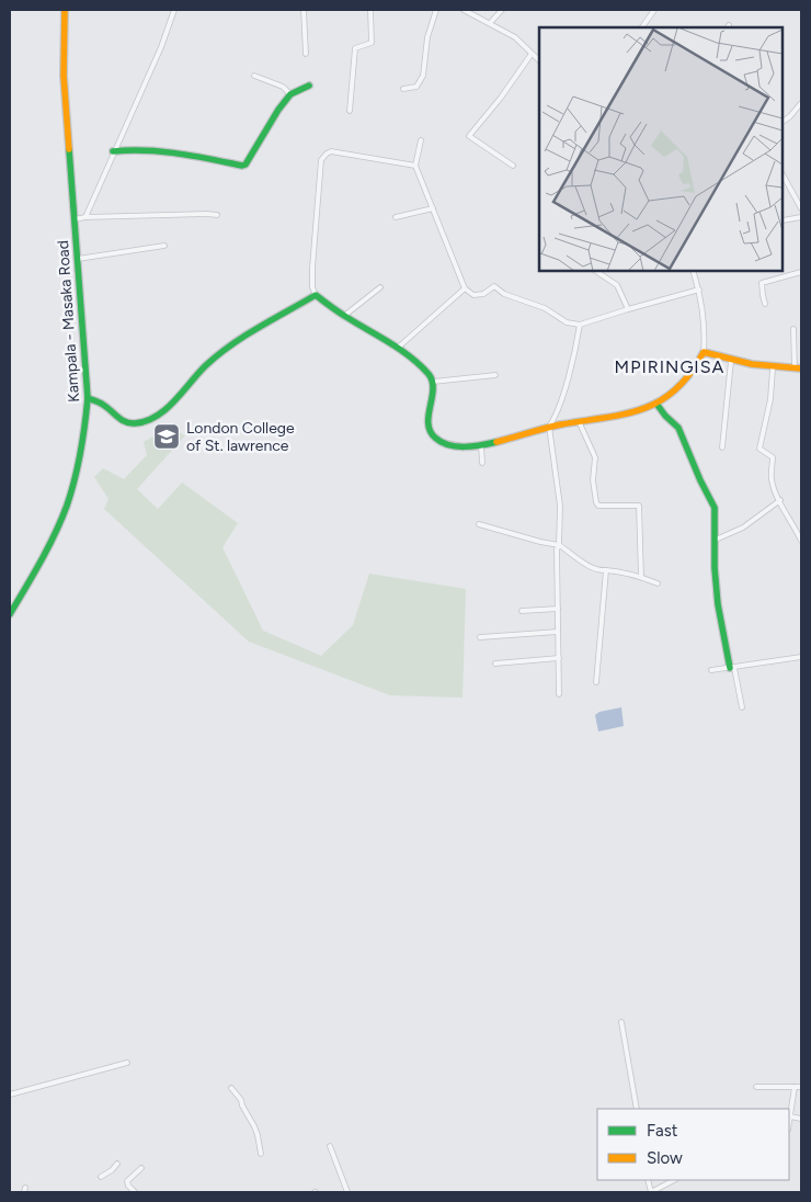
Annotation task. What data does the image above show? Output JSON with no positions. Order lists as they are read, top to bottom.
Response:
{
  "streets": {
    "street": ["Kampala - Masaka Road"]
  },
  "districts": ["MPIRINGISA"],
  "places": {
    "school or university": ["London College of St. lawrence"]
  },
  "legend": ["Fast", "Slow"]
}
